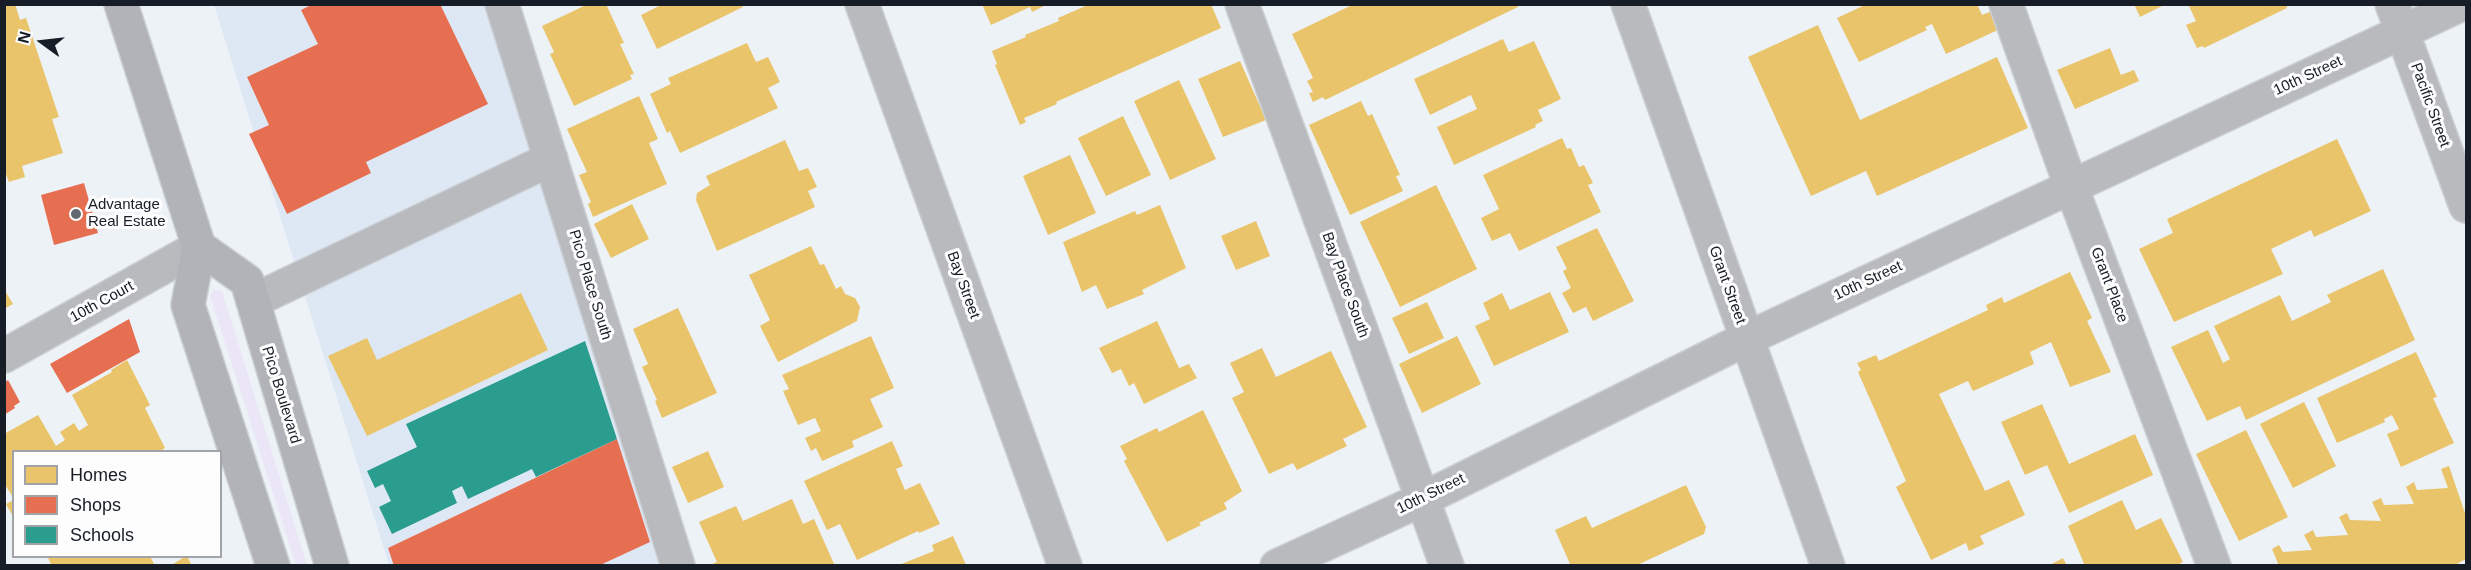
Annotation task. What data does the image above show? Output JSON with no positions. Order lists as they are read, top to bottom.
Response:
{
  "streets": {
    "main road": ["Pico Boulevard"],
    "street": [
      "10th Street",
      "Pacific Street",
      "Pico Place South",
      "Bay Street",
      "Bay Place South",
      "Grant Street",
      "Grant Place",
      "10th Court"
    ]
  },
  "crossings": [
    ["10th Street", "Pacific Street"],
    ["10th Street", "Bay Place South"],
    ["10th Street", "Grant Street"],
    ["10th Street", "Grant Place"],
    ["10th Court", "Pico Boulevard"]
  ],
  "places": ["Advantage Real Estate"],
  "legend": ["Homes", "Shops", "Schools"],
  "north": "left"
}
